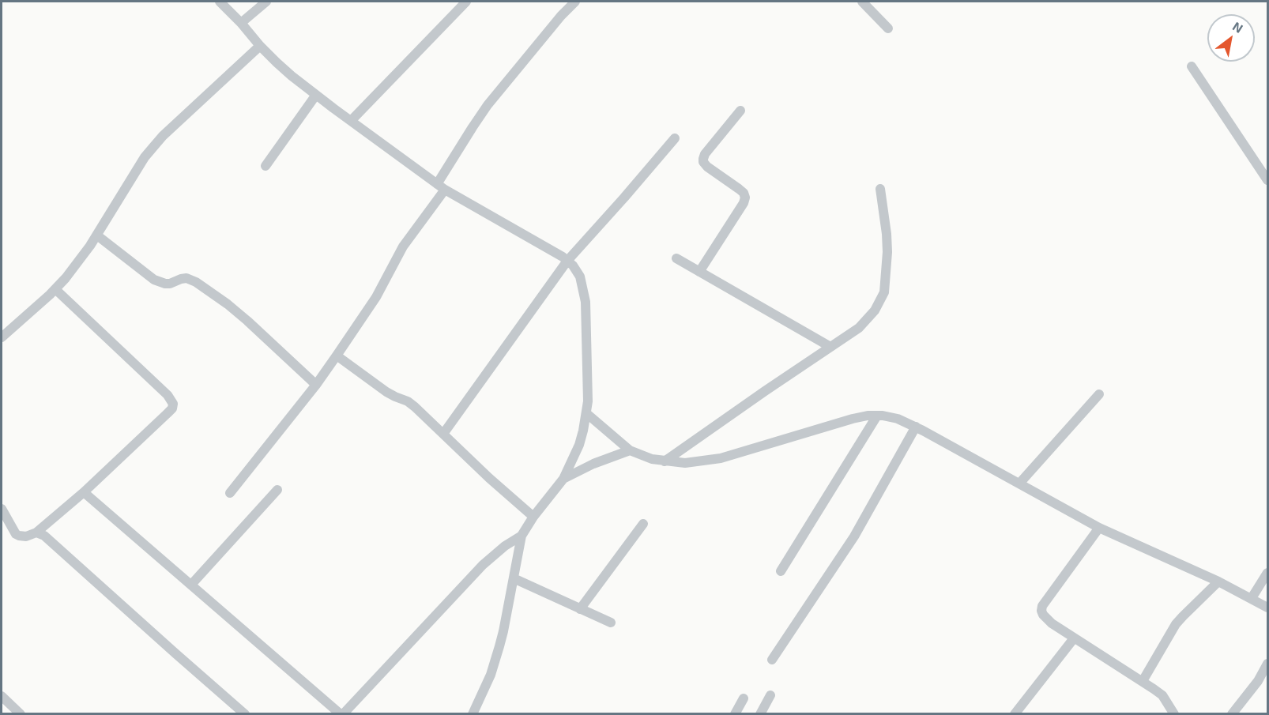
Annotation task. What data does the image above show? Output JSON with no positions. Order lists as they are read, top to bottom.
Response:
{
  "north": "top right"
}
